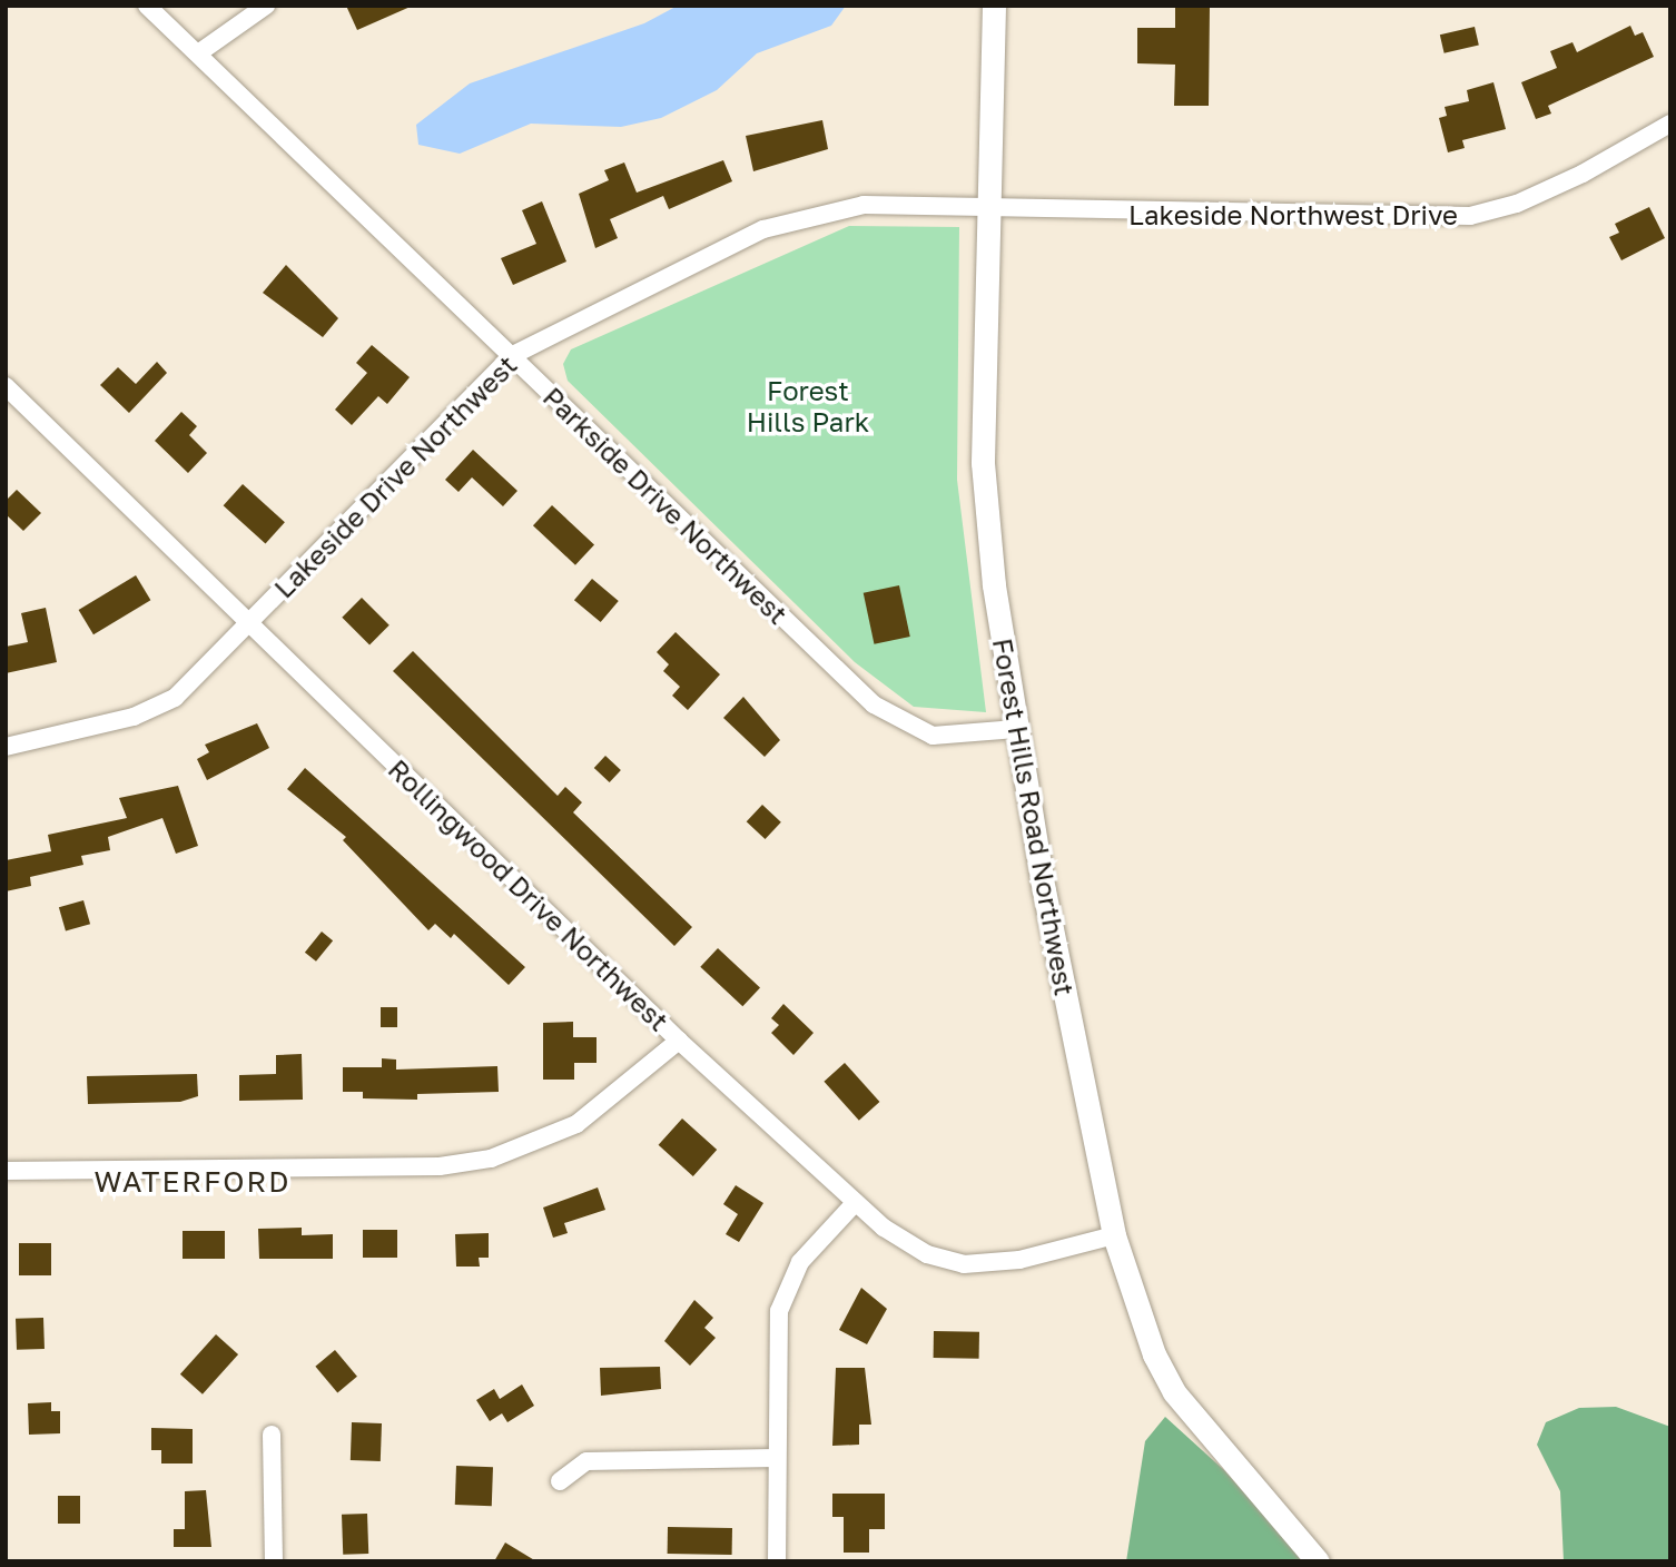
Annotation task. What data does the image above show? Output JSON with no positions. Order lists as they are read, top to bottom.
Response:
{
  "streets": {
    "main road": ["Forest Hills Road Northwest"],
    "street": [
      "Lakeside Northwest Drive",
      "Lakeside Drive Northwest",
      "Parkside Drive Northwest",
      "Rollingwood Drive Northwest"
    ]
  },
  "crossings": [
    ["Lakeside Northwest Drive", "Lakeside Drive Northwest"],
    ["Lakeside Northwest Drive", "Forest Hills Road Northwest"],
    ["Lakeside Drive Northwest", "Parkside Drive Northwest"],
    ["Lakeside Drive Northwest", "Forest Hills Road Northwest"],
    ["Lakeside Drive Northwest", "Rollingwood Drive Northwest"],
    ["Parkside Drive Northwest", "Forest Hills Road Northwest"],
    ["Forest Hills Road Northwest", "Rollingwood Drive Northwest"]
  ],
  "districts": ["WATERFORD"],
  "parks": ["Forest Hills Park"]
}
